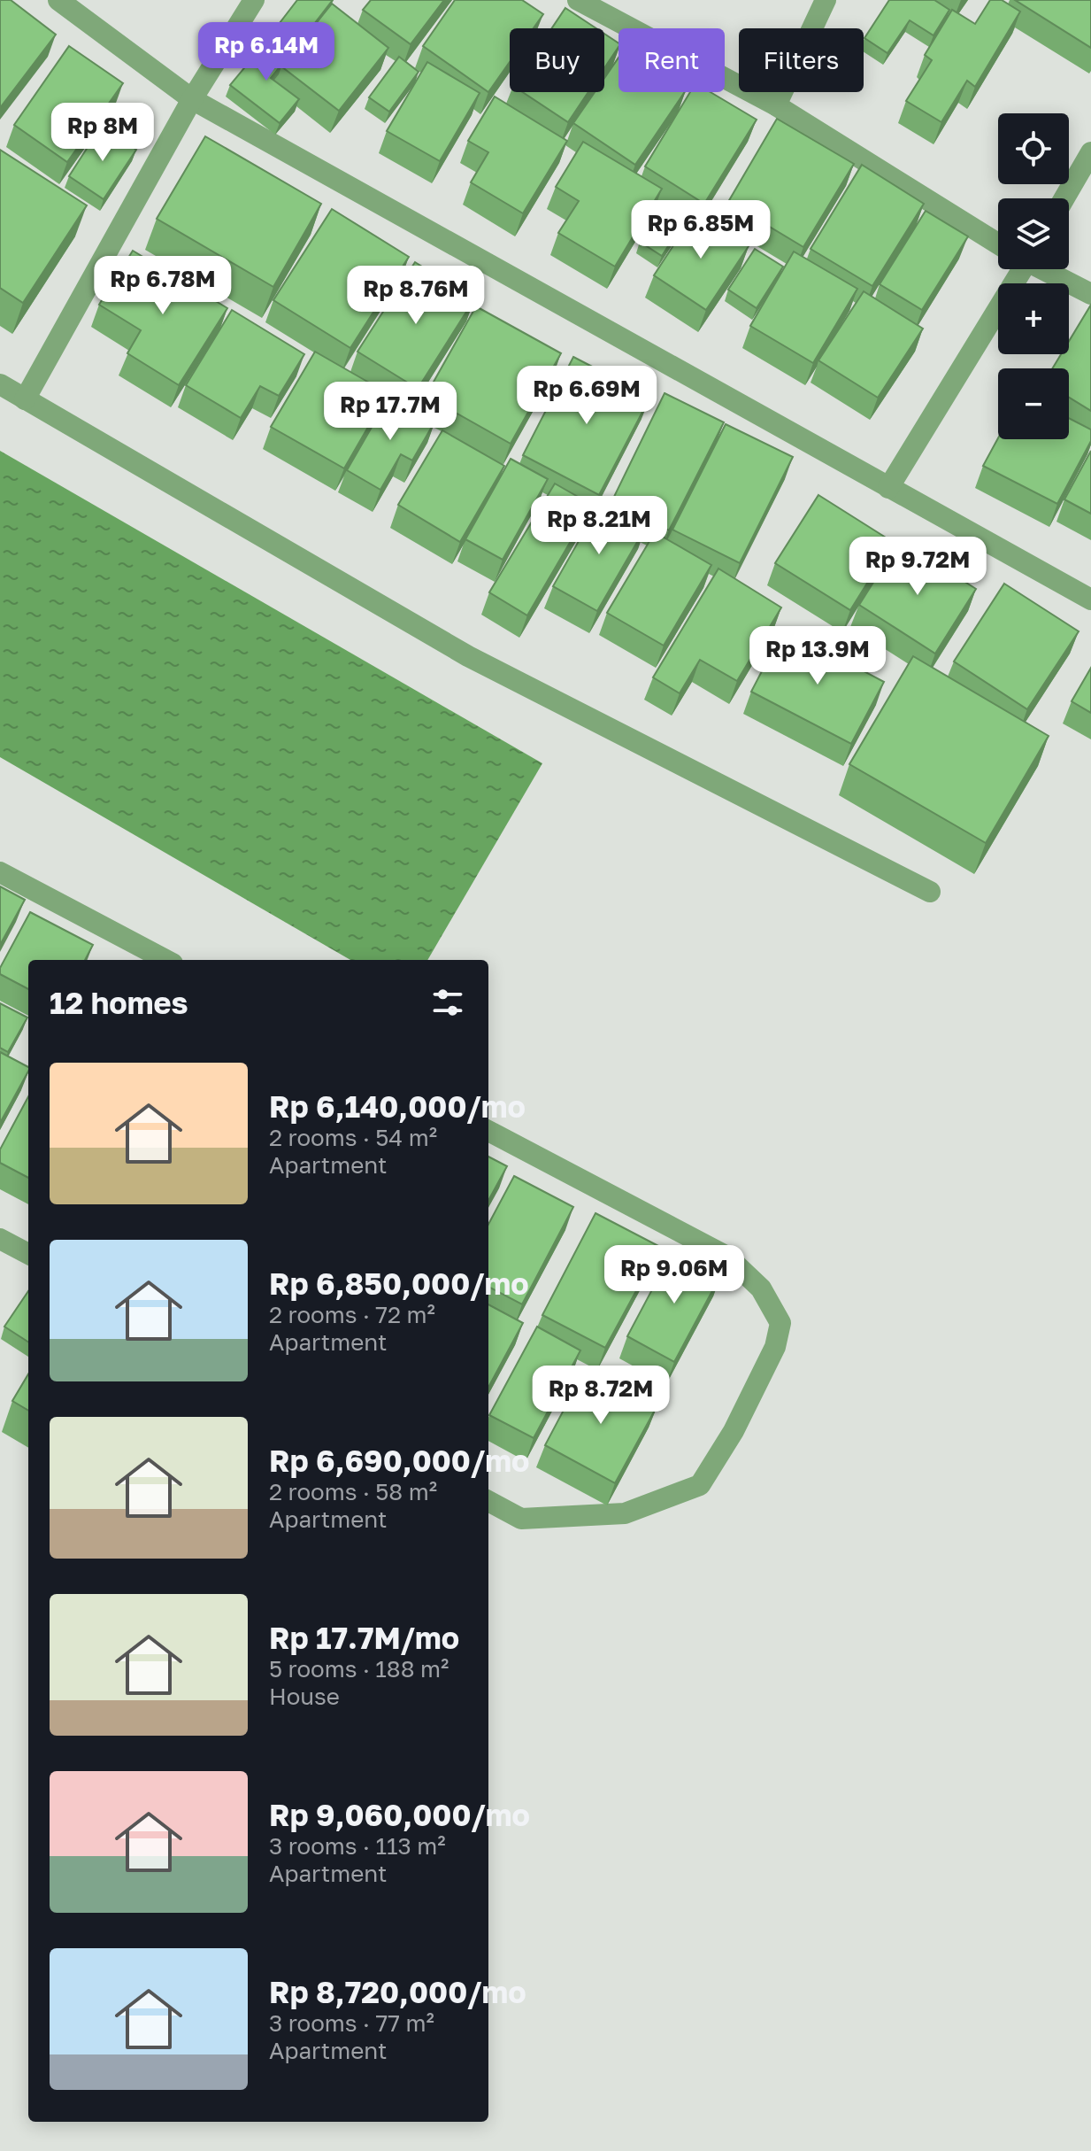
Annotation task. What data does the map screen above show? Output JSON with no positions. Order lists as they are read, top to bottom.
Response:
{
  "page": {
    "price": [
      "Rp 6.14M",
      "Rp 8M",
      "Rp 6.85M",
      "Rp 6.78M",
      "Rp 8.76M",
      "Rp 6.69M",
      "Rp 17.7M",
      "Rp 8.21M",
      "Rp 9.72M",
      "Rp 13.9M",
      "Rp 9.06M",
      "Rp 8.72M"
    ],
    "chip": ["Buy", "Rent", "Filters"],
    "map_buttons": ["+", "−"],
    "heading": "12 homes",
    "list": [
      {
        "name": "Rp 6,140,000/mo",
        "note": "2 rooms · 54 m² · Apartment"
      },
      {
        "name": "Rp 6,850,000/mo",
        "note": "2 rooms · 72 m² · Apartment"
      },
      {
        "name": "Rp 6,690,000/mo",
        "note": "2 rooms · 58 m² · Apartment"
      },
      {
        "name": "Rp 17.7M/mo",
        "note": "5 rooms · 188 m² · House"
      },
      {
        "name": "Rp 9,060,000/mo",
        "note": "3 rooms · 113 m² · Apartment"
      },
      {
        "name": "Rp 8,720,000/mo",
        "note": "3 rooms · 77 m² · Apartment"
      }
    ]
  }
}
